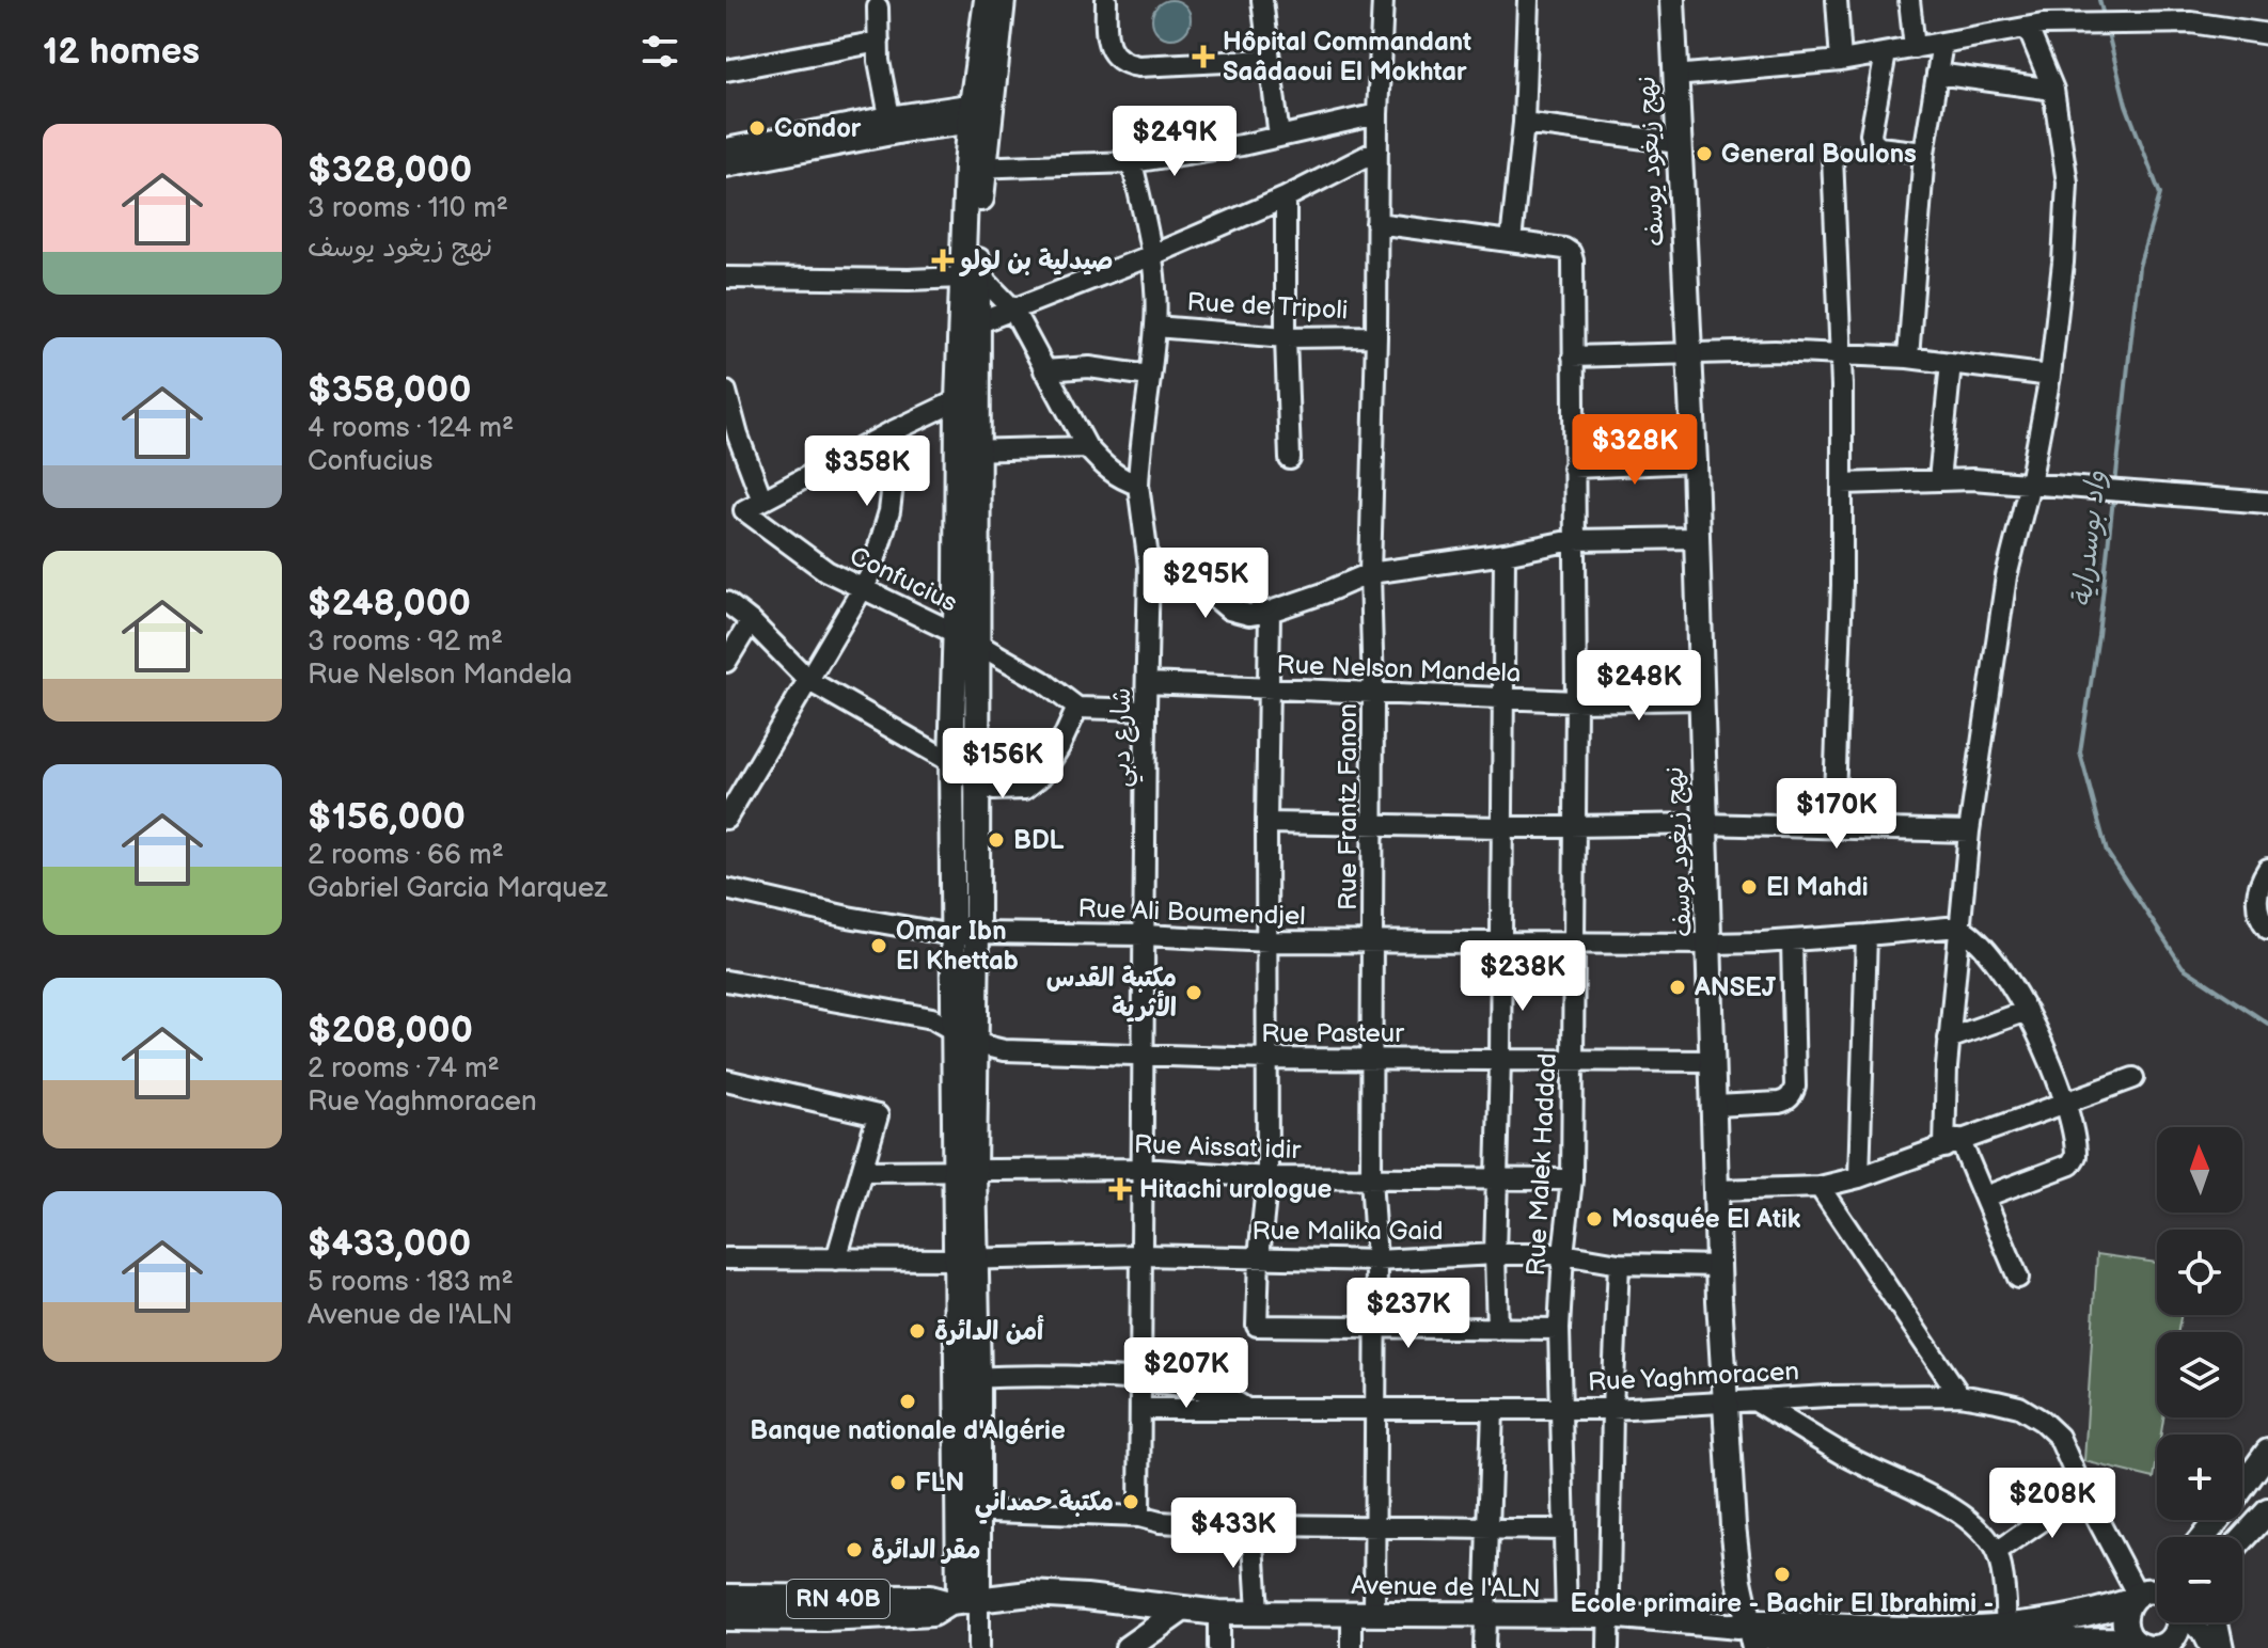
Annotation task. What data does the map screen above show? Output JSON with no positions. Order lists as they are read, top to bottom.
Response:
{
  "streets": {
    "main road": ["نهج زيغود يوسف", "Avenue de l'ALN", "RN 40B"],
    "street": [
      "Rue de Tripoli",
      "Confucius",
      "Rue Nelson Mandela",
      "شارع دبي",
      "Rue Frantz Fanon",
      "Rue Ali Boumendjel",
      "Rue Pasteur",
      "Rue Aissat idir",
      "Rue Malek Haddad",
      "Rue Malika Gaid",
      "Rue Yaghmoracen"
    ]
  },
  "crossings": [
    ["نهج زيغود يوسف", "Rue Nelson Mandela"],
    ["نهج زيغود يوسف", "Rue Ali Boumendjel"],
    ["نهج زيغود يوسف", "Rue Pasteur"],
    ["نهج زيغود يوسف", "Rue Malika Gaid"],
    ["نهج زيغود يوسف", "Rue Yaghmoracen"],
    ["نهج زيغود يوسف", "Avenue de l'ALN"],
    ["نهج زيغود يوسف", "RN 40B"],
    ["Rue de Tripoli", "شارع دبي"],
    ["Rue de Tripoli", "Rue Frantz Fanon"],
    ["Rue Nelson Mandela", "شارع دبي"],
    ["Rue Nelson Mandela", "Rue Frantz Fanon"],
    ["Rue Nelson Mandela", "Rue Malek Haddad"],
    ["شارع دبي", "Rue Ali Boumendjel"],
    ["شارع دبي", "Rue Pasteur"],
    ["شارع دبي", "Rue Aissat idir"],
    ["شارع دبي", "Rue Malika Gaid"],
    ["شارع دبي", "Rue Yaghmoracen"],
    ["Rue Frantz Fanon", "Rue Ali Boumendjel"],
    ["Rue Frantz Fanon", "Rue Pasteur"],
    ["Rue Frantz Fanon", "Rue Aissat idir"],
    ["Rue Frantz Fanon", "Rue Malika Gaid"],
    ["Rue Frantz Fanon", "Rue Yaghmoracen"],
    ["Rue Frantz Fanon", "Avenue de l'ALN"],
    ["Rue Ali Boumendjel", "Rue Malek Haddad"],
    ["Rue Pasteur", "Rue Malek Haddad"],
    ["Rue Aissat idir", "Rue Malek Haddad"],
    ["Rue Malek Haddad", "Rue Malika Gaid"],
    ["Rue Malek Haddad", "Rue Yaghmoracen"],
    ["Rue Malek Haddad", "Avenue de l'ALN"],
    ["Avenue de l'ALN", "RN 40B"]
  ],
  "water": ["واد بوسدراية"],
  "places": {
    "health": ["Hôpital Commandant Saâdaoui El Mokhtar", "صيدلية بن لولو", "Hitachi urologue"],
    "other": [
      "Condor",
      "General Boulons",
      "BDL",
      "El Mahdi",
      "Omar Ibn El Khettab",
      "ANSEJ",
      "مكتبة القدس الأثرية",
      "Mosquée El Atik",
      "أمن الدائرة",
      "Banque nationale d'Algérie",
      "FLN",
      "مكتبة حمداني",
      "مقر الدائرة",
      "Ecole primaire - Bachir El Ibrahimi -"
    ]
  },
  "north": "top",
  "page": {
    "heading": "12 homes",
    "list": [
      {
        "name": "$328,000",
        "note": "3 rooms · 110 m² · نهج زيغود يوسف"
      },
      {
        "name": "$358,000",
        "note": "4 rooms · 124 m² · Confucius"
      },
      {
        "name": "$248,000",
        "note": "3 rooms · 92 m² · Rue Nelson Mandela"
      },
      {
        "name": "$156,000",
        "note": "2 rooms · 66 m² · Gabriel Garcia Marquez"
      },
      {
        "name": "$208,000",
        "note": "2 rooms · 74 m² · Rue Yaghmoracen"
      },
      {
        "name": "$433,000",
        "note": "5 rooms · 183 m² · Avenue de l'ALN"
      }
    ],
    "price": [
      "$249K",
      "$328K",
      "$358K",
      "$295K",
      "$248K",
      "$156K",
      "$170K",
      "$238K",
      "$237K",
      "$207K",
      "$208K",
      "$433K"
    ],
    "map_buttons": ["+", "−"]
  }
}
